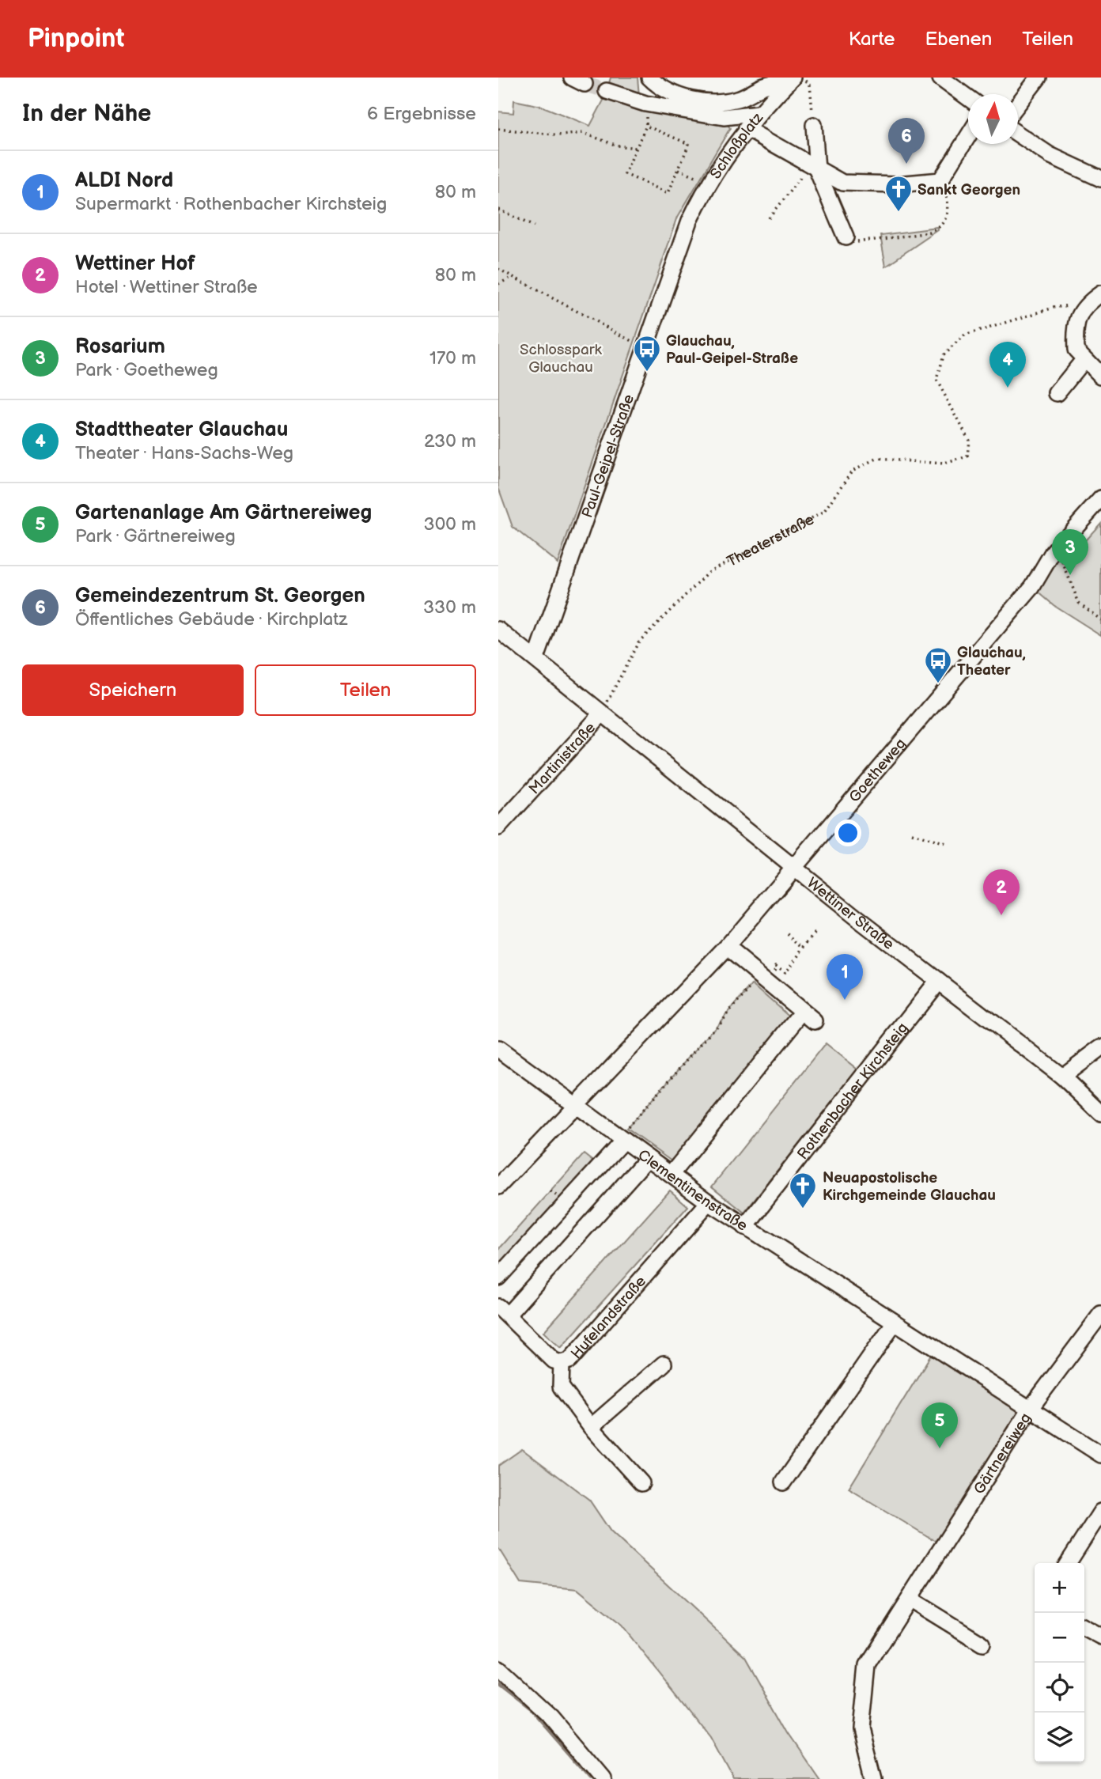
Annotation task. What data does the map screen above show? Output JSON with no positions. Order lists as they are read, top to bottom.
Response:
{
  "streets": {
    "street": [
      "Schloßplatz",
      "Paul-Geipel-Straße",
      "Martinistraße",
      "Goetheweg",
      "Wettiner Straße",
      "Rothenbacher Kirchsteig",
      "Clementinenstraße",
      "Hufelandstraße",
      "Gärtnereiweg"
    ],
    "path": ["Theaterstraße"]
  },
  "crossings": [
    ["Schloßplatz", "Paul-Geipel-Straße"],
    ["Paul-Geipel-Straße", "Wettiner Straße"],
    ["Theaterstraße", "Martinistraße"],
    ["Theaterstraße", "Wettiner Straße"],
    ["Martinistraße", "Wettiner Straße"],
    ["Goetheweg", "Wettiner Straße"],
    ["Goetheweg", "Clementinenstraße"],
    ["Wettiner Straße", "Rothenbacher Kirchsteig"],
    ["Rothenbacher Kirchsteig", "Clementinenstraße"],
    ["Clementinenstraße", "Hufelandstraße"],
    ["Clementinenstraße", "Gärtnereiweg"]
  ],
  "parks": ["Schlosspark Glauchau"],
  "places": {
    "church": ["Sankt Georgen", "Neuapostolische Kirchgemeinde Glauchau"],
    "bus stop": ["Glauchau, Paul-Geipel-Straße", "Glauchau, Theater"]
  },
  "north": "top",
  "page": {
    "header": "Pinpoint",
    "nav": ["Karte", "Ebenen", "Teilen"],
    "heading": ["In der Nähe", "6 Ergebnisse"],
    "pins": [
      "6",
      "4",
      "3",
      "2",
      "1",
      "5"
    ],
    "list": [
      {
        "mark": "1",
        "name": "ALDI Nord",
        "note": "Supermarkt · Rothenbacher Kirchsteig",
        "value": "80 m"
      },
      {
        "mark": "2",
        "name": "Wettiner Hof",
        "note": "Hotel · Wettiner Straße",
        "value": "80 m"
      },
      {
        "mark": "3",
        "name": "Rosarium",
        "note": "Park · Goetheweg",
        "value": "170 m"
      },
      {
        "mark": "4",
        "name": "Stadttheater Glauchau",
        "note": "Theater · Hans-Sachs-Weg",
        "value": "230 m"
      },
      {
        "mark": "5",
        "name": "Gartenanlage Am Gärtnereiweg",
        "note": "Park · Gärtnereiweg",
        "value": "300 m"
      },
      {
        "mark": "6",
        "name": "Gemeindezentrum St. Georgen",
        "note": "Öffentliches Gebäude · Kirchplatz",
        "value": "330 m"
      }
    ],
    "buttons": ["Speichern", "Teilen"],
    "map_buttons": ["+", "−"]
  }
}
